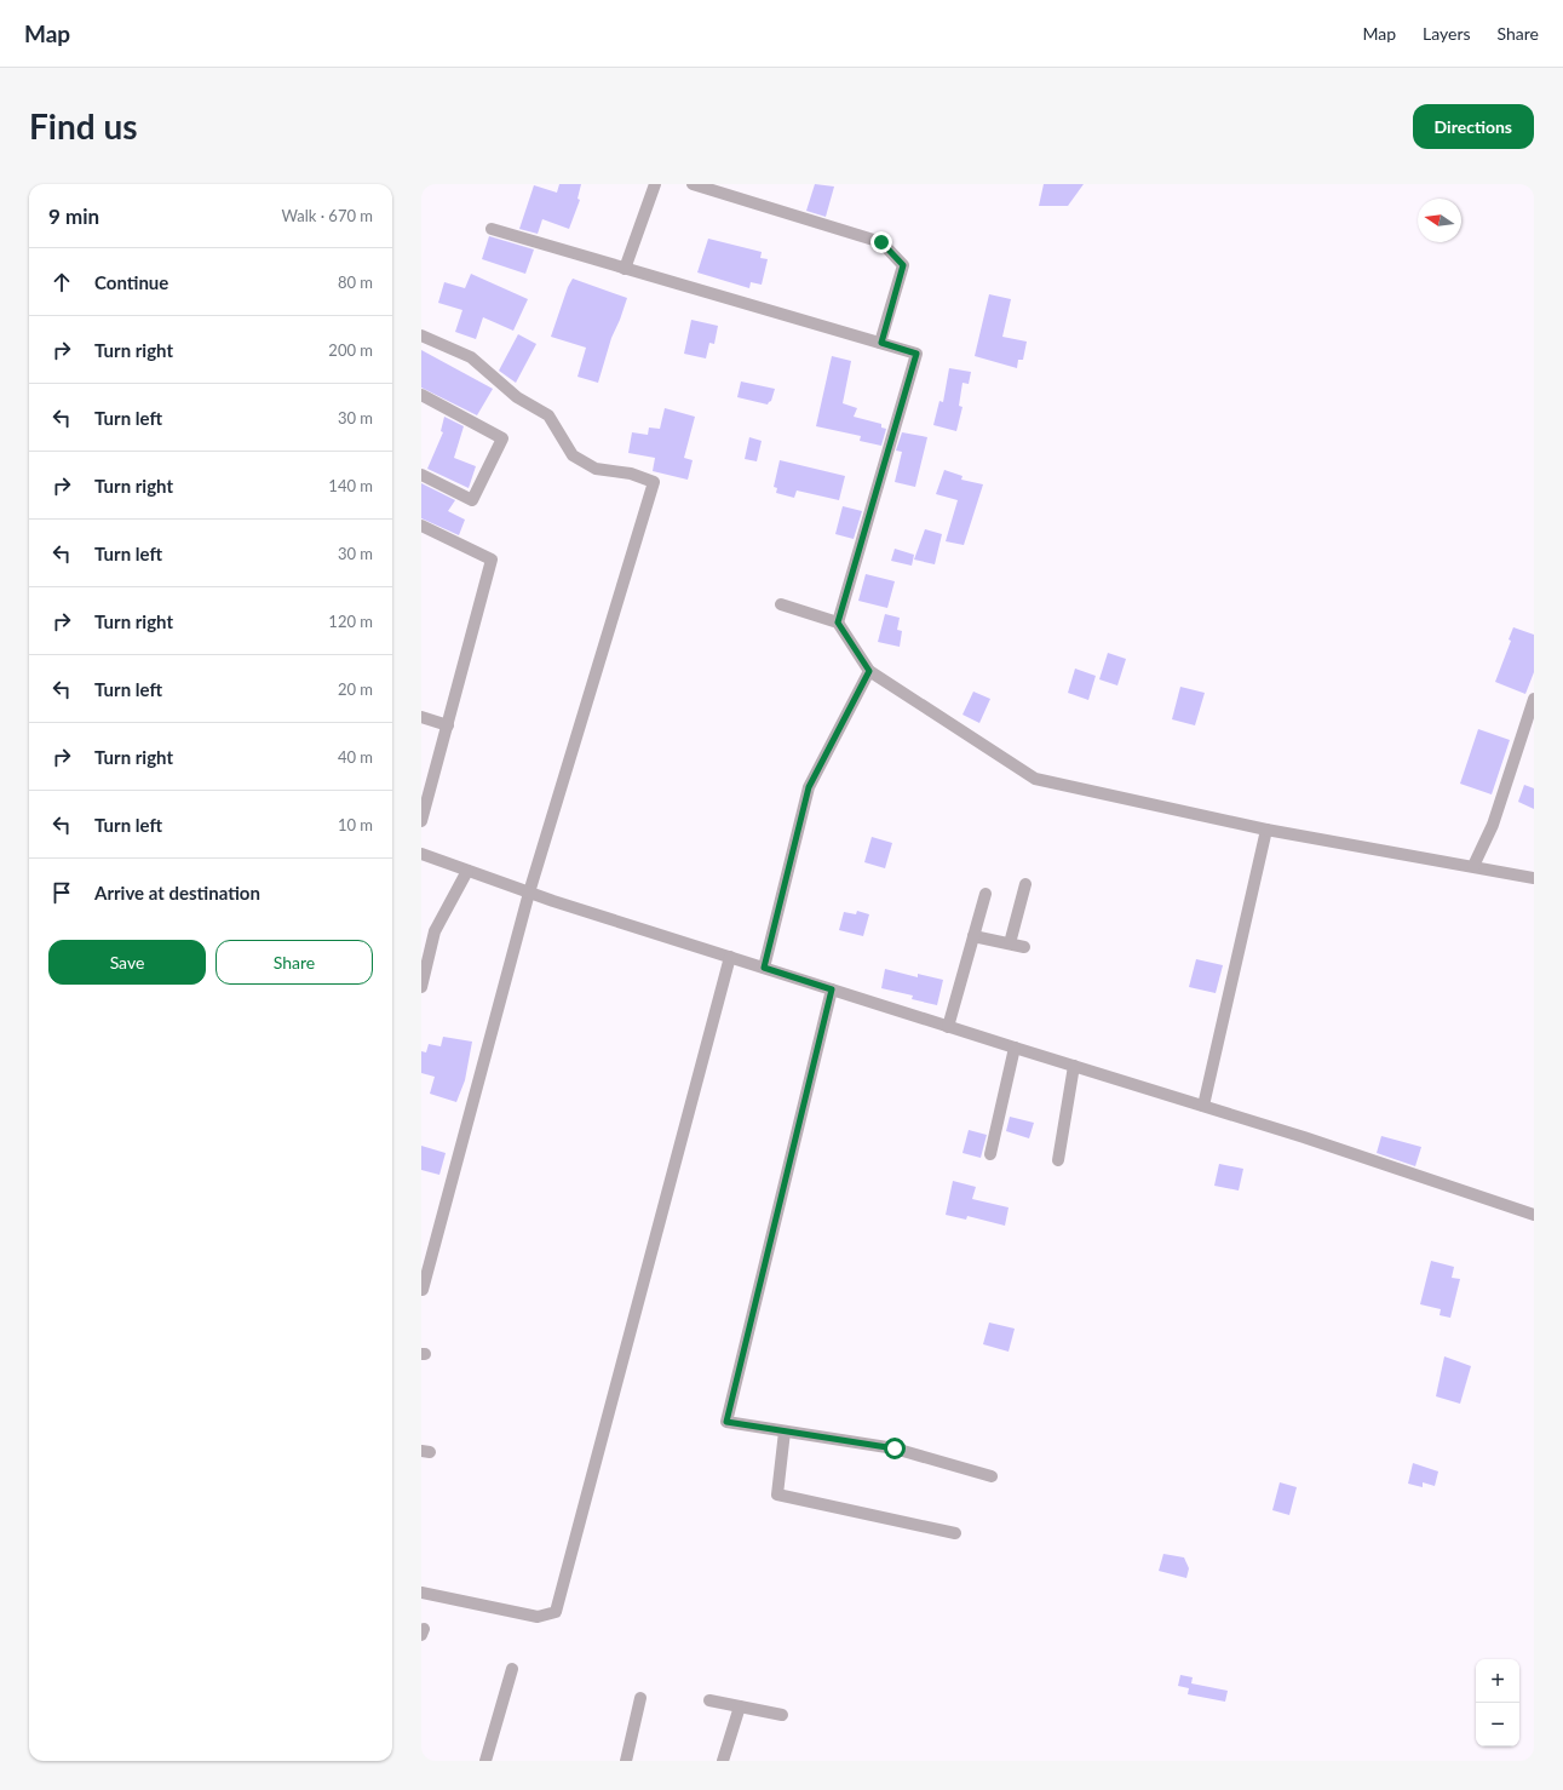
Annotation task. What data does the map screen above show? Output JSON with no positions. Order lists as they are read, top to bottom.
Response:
{
  "north": "left",
  "page": {
    "header": "Map",
    "nav": ["Map", "Layers", "Share"],
    "buttons": [
      "Directions",
      ["Save", "Share"]
    ],
    "title": "Find us",
    "heading": ["9 min", "Walk · 670 m"],
    "list": [
      ["Continue", "80 m"],
      ["Turn right", "200 m"],
      ["Turn left", "30 m"],
      ["Turn right", "140 m"],
      ["Turn left", "30 m"],
      ["Turn right", "120 m"],
      ["Turn left", "20 m"],
      ["Turn right", "40 m"],
      ["Turn left", "10 m"],
      "Arrive at destination"
    ],
    "map_buttons": ["+", "−"]
  }
}
